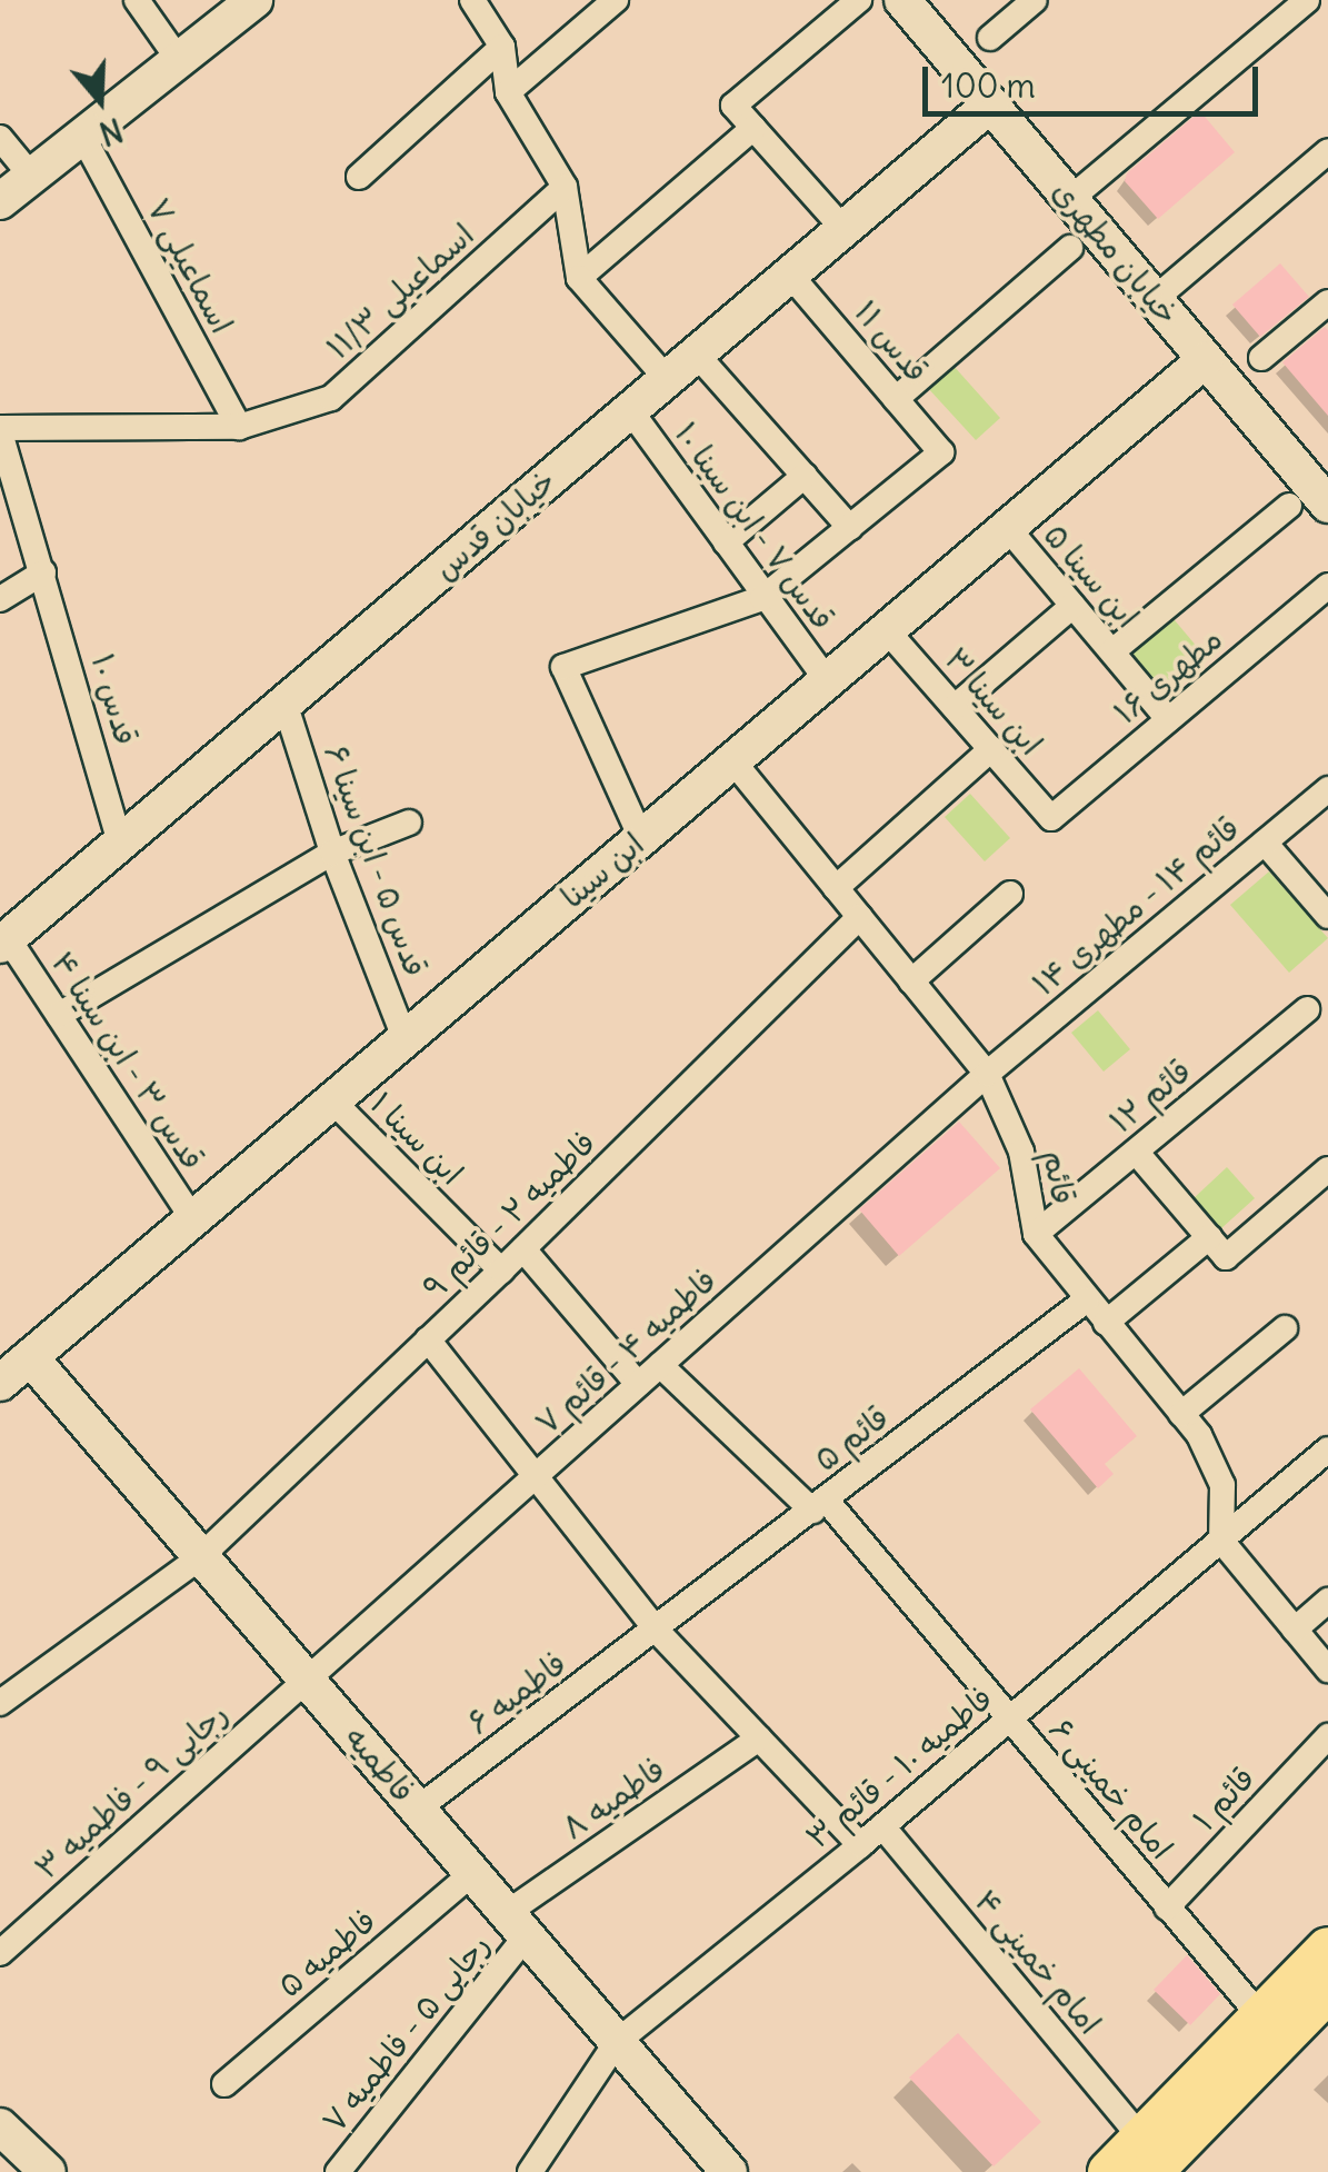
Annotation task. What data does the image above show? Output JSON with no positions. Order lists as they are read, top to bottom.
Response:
{
  "streets": {
    "street": [
      "خیابان مطهری",
      "اسماعیلی ۷",
      "اسماعیلی ۱۱/۳",
      "قدس ۱۱",
      "خیابان قدس",
      "قدس ۷ - ابن سینا ۱۰",
      "ابن سینا ۵",
      "مطهری ۱۶",
      "قدس ۱۰",
      "ابن سینا ۳",
      "قدس ۵ - ابن سینا ۶",
      "ابن سینا",
      "قائم ۱۴ - مطهری ۱۴",
      "قدس ۳ - ابن سینا ۴",
      "قائم ۱۲",
      "ابن سینا ۱",
      "قائم",
      "فاطمیه ۲ - قائم ۹",
      "فاطمیه ۴ - قائم ۷",
      "قائم ۵",
      "فاطمیه ۶",
      "فاطمیه",
      "فاطمیه ۱۰ - قائم ۳",
      "امام خمینی ۶",
      "رجایی ۹ - فاطمیه ۳",
      "فاطمیه ۸",
      "قائم ۱",
      "فاطمیه ۵",
      "امام خمینی ۴",
      "رجایی ۵ - فاطمیه ۷"
    ]
  },
  "crossings": [
    ["خیابان مطهری", "خیابان قدس"],
    ["خیابان مطهری", "ابن سینا"],
    ["اسماعیلی ۷", "اسماعیلی ۱۱/۳"],
    ["اسماعیلی ۱۱/۳", "قدس ۱۰"],
    ["قدس ۱۱", "خیابان قدس"],
    ["خیابان قدس", "قدس ۷ - ابن سینا ۱۰"],
    ["خیابان قدس", "قدس ۱۰"],
    ["خیابان قدس", "قدس ۵ - ابن سینا ۶"],
    ["خیابان قدس", "قدس ۳ - ابن سینا ۴"],
    ["قدس ۷ - ابن سینا ۱۰", "ابن سینا"],
    ["ابن سینا ۵", "مطهری ۱۶"],
    ["ابن سینا ۵", "ابن سینا"],
    ["مطهری ۱۶", "ابن سینا ۳"],
    ["ابن سینا ۳", "ابن سینا"],
    ["قدس ۵ - ابن سینا ۶", "ابن سینا"],
    ["ابن سینا", "قدس ۳ - ابن سینا ۴"],
    ["ابن سینا", "ابن سینا ۱"],
    ["ابن سینا", "قائم"],
    ["ابن سینا", "فاطمیه"],
    ["قائم ۱۴ - مطهری ۱۴", "قائم"],
    ["قائم ۱۴ - مطهری ۱۴", "فاطمیه ۴ - قائم ۷"],
    ["قائم ۱۲", "قائم"],
    ["ابن سینا ۱", "فاطمیه ۲ - قائم ۹"],
    ["قائم", "فاطمیه ۲ - قائم ۹"],
    ["قائم", "فاطمیه ۴ - قائم ۷"],
    ["قائم", "قائم ۵"],
    ["قائم", "فاطمیه ۱۰ - قائم ۳"],
    ["فاطمیه ۲ - قائم ۹", "فاطمیه"],
    ["فاطمیه ۴ - قائم ۷", "فاطمیه"],
    ["فاطمیه ۴ - قائم ۷", "امام خمینی ۶"],
    ["فاطمیه ۴ - قائم ۷", "رجایی ۹ - فاطمیه ۳"],
    ["قائم ۵", "فاطمیه ۶"],
    ["قائم ۵", "امام خمینی ۶"],
    ["فاطمیه ۶", "فاطمیه"],
    ["فاطمیه", "فاطمیه ۱۰ - قائم ۳"],
    ["فاطمیه", "رجایی ۹ - فاطمیه ۳"],
    ["فاطمیه", "فاطمیه ۸"],
    ["فاطمیه", "فاطمیه ۵"],
    ["فاطمیه", "رجایی ۵ - فاطمیه ۷"],
    ["فاطمیه ۱۰ - قائم ۳", "امام خمینی ۶"],
    ["فاطمیه ۱۰ - قائم ۳", "امام خمینی ۴"],
    ["امام خمینی ۶", "قائم ۱"],
    ["فاطمیه ۸", "رجایی ۵ - فاطمیه ۷"]
  ],
  "scale_bar": "100 m",
  "north": "bottom"
}
